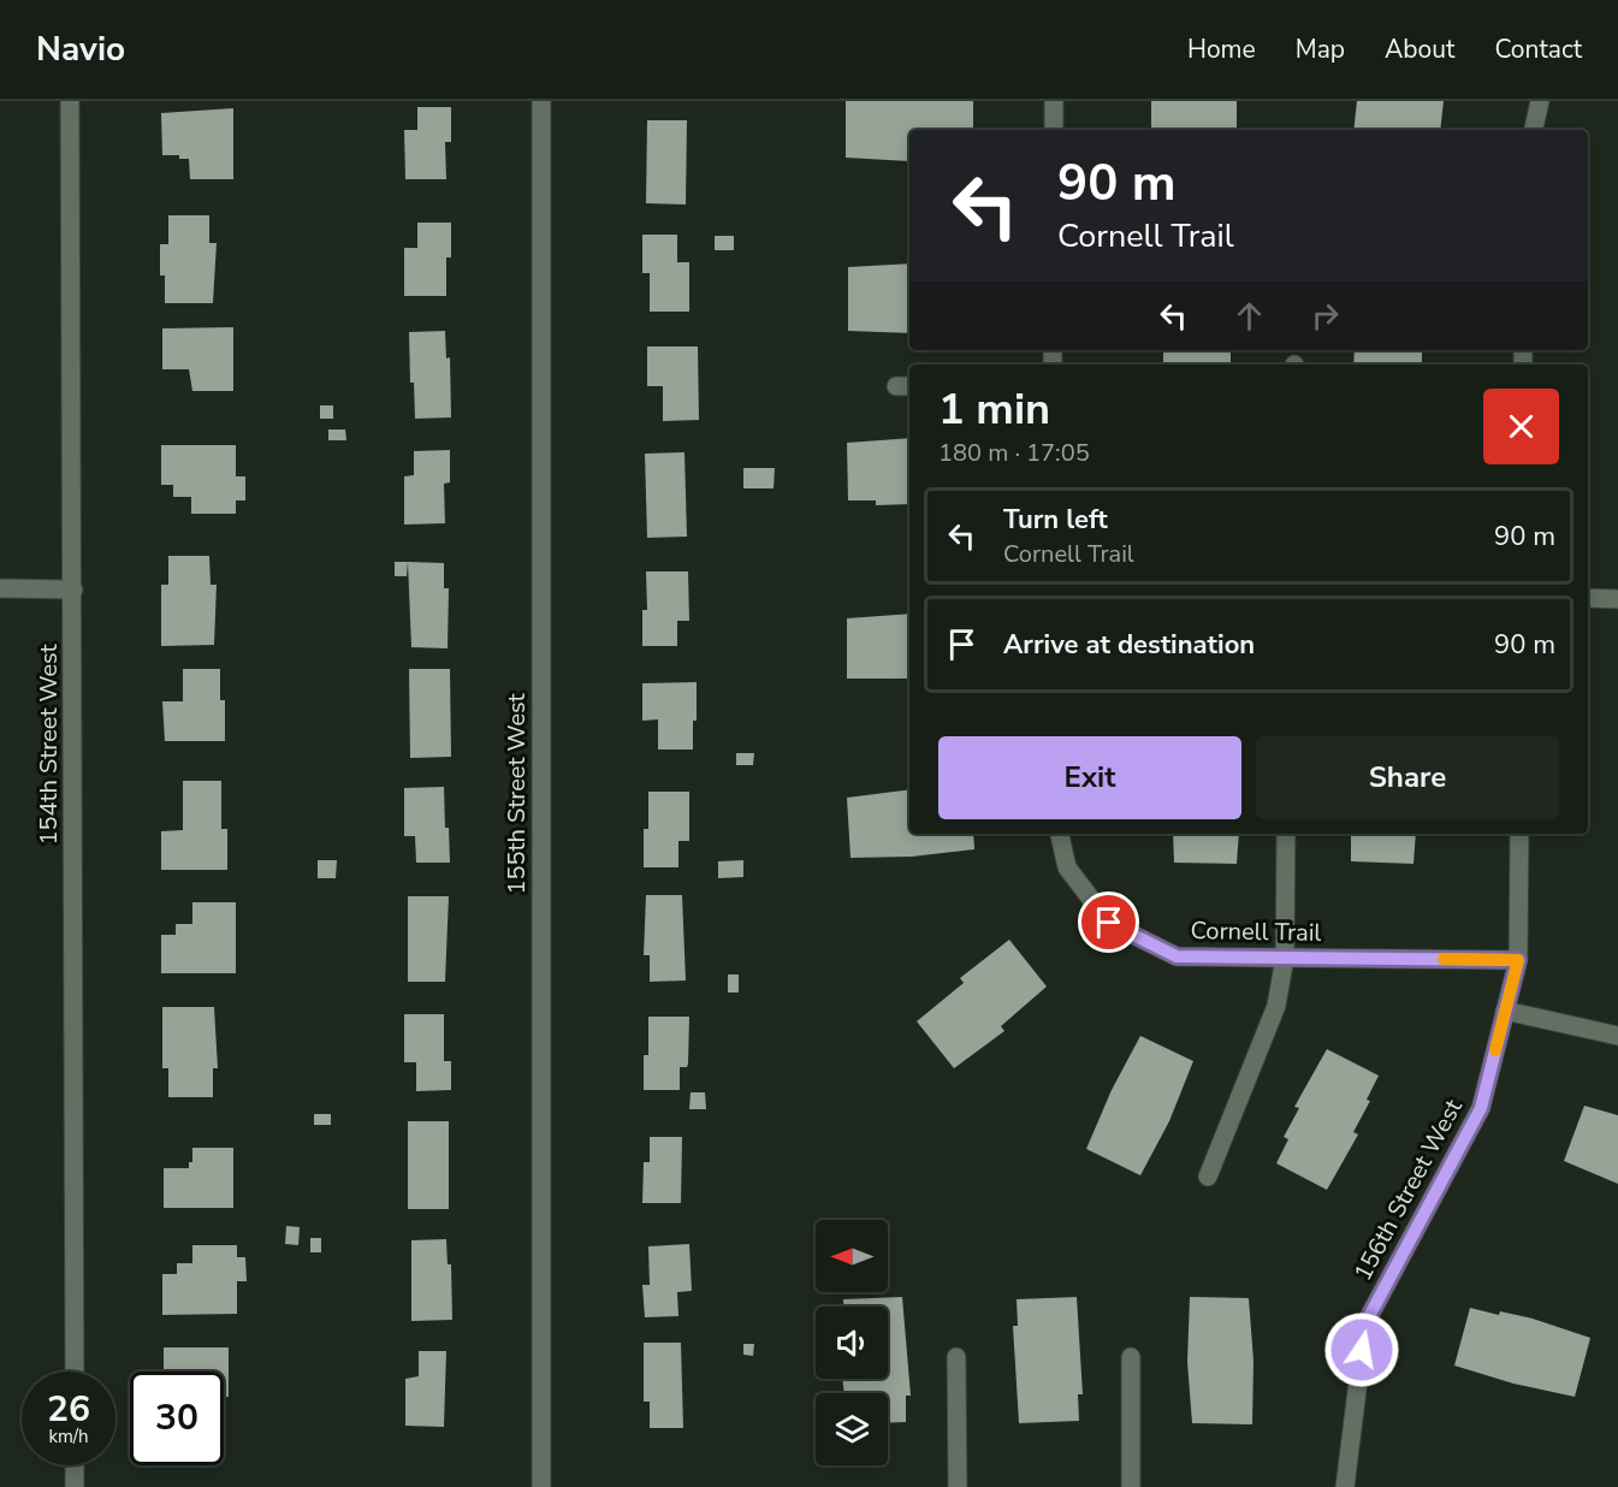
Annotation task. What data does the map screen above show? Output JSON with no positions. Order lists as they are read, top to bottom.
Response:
{
  "streets": {
    "street": [
      "154th Street West",
      "155th Street West",
      "Cornell Trail",
      "156th Street West"
    ]
  },
  "crossings": [
    ["Cornell Trail", "156th Street West"]
  ],
  "north": "left",
  "page": {
    "header": "Navio",
    "nav": [
      "Home",
      "Map",
      "About",
      "Contact"
    ],
    "turn": ["90 m", "Cornell Trail"],
    "heading": ["1 min", "180 m · 17:05"],
    "list": [
      {
        "name": "Turn left",
        "note": "Cornell Trail",
        "value": "90 m"
      },
      {
        "name": "Arrive at destination",
        "value": "90 m"
      }
    ],
    "buttons": ["Exit", "Share"],
    "speed": "26 km/h",
    "limit": "30"
  }
}
